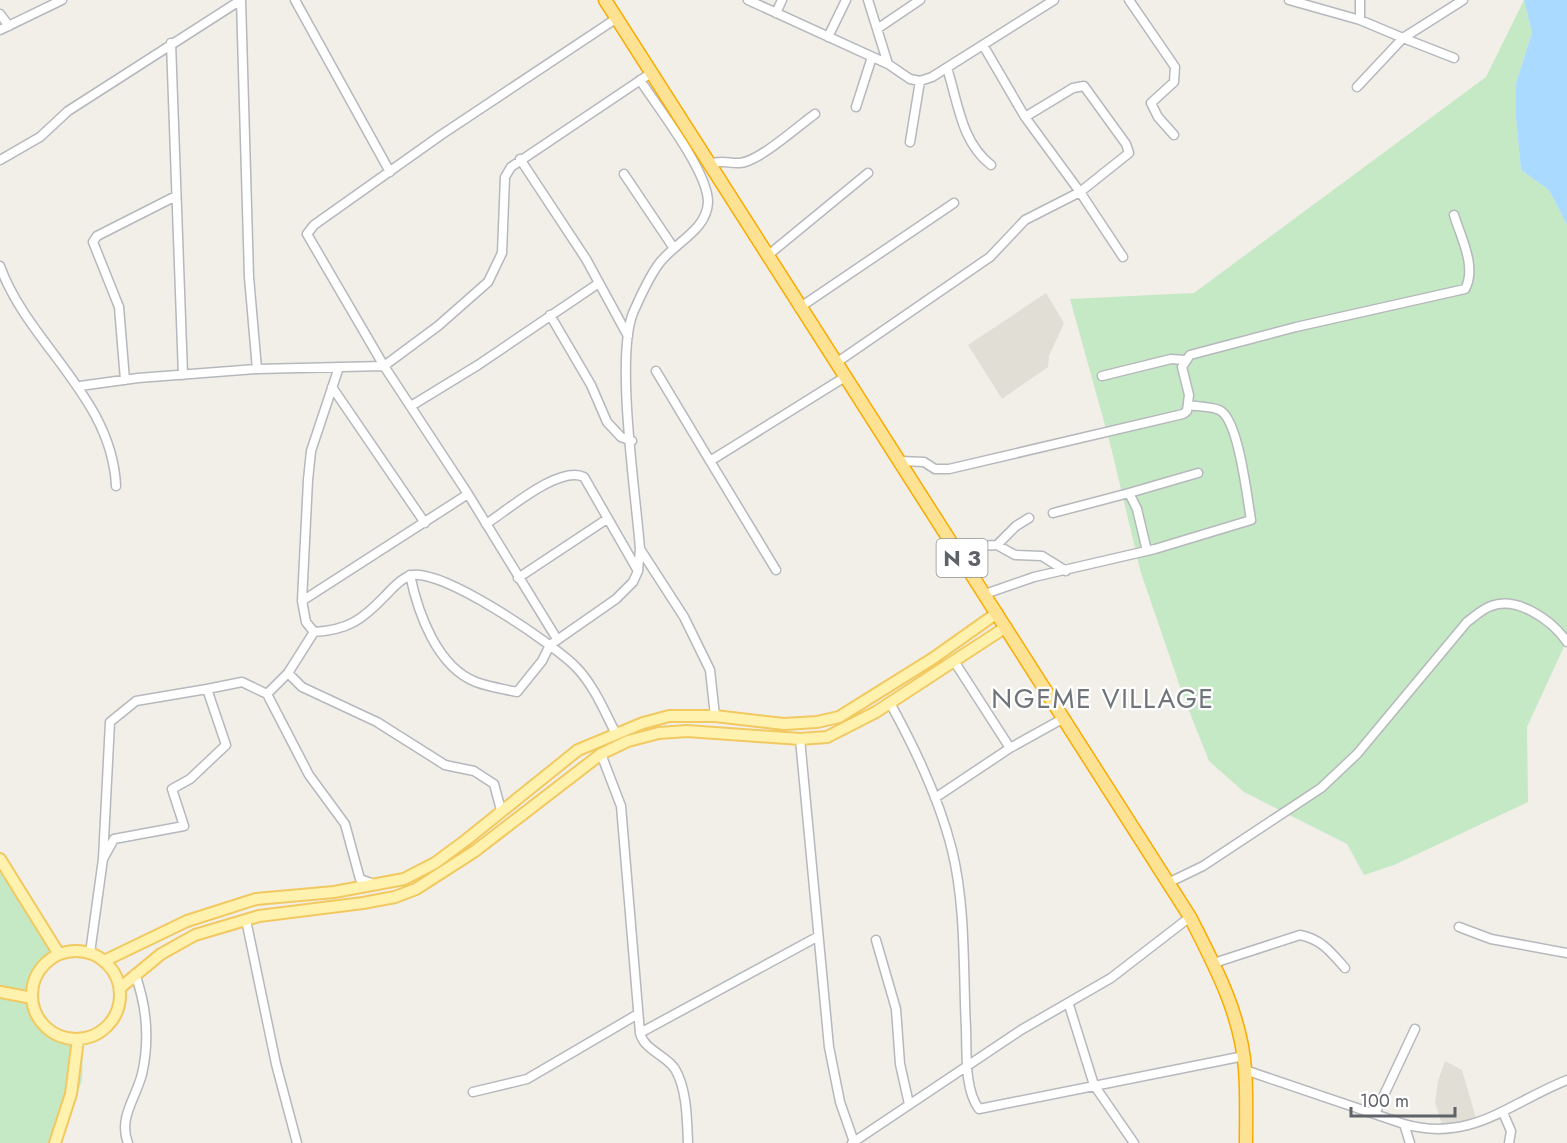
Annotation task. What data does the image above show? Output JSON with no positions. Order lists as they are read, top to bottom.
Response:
{
  "streets": {
    "highway": ["N 3"]
  },
  "districts": ["NGEME VILLAGE"],
  "scale_bar": "100 m"
}
